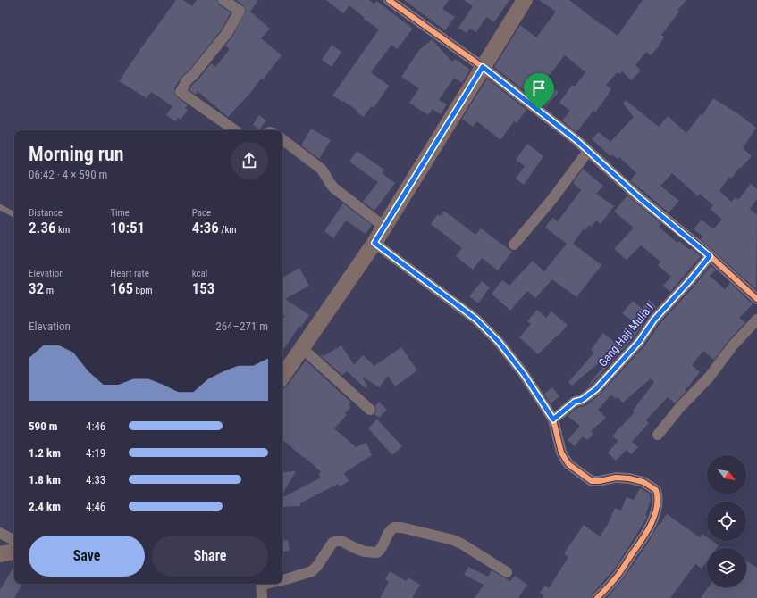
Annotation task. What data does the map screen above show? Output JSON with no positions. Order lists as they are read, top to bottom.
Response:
{
  "streets": {
    "street": ["Gang Haji Mulia I"]
  },
  "north": "bottom right",
  "page": {
    "heading": ["Morning run", "06:42 · 4 × 590 m"],
    "stats": [
      ["Distance", "2.36 km"],
      ["Time", "10:51"],
      ["Pace", "4:36 /km"],
      ["Elevation", "32 m"],
      ["Heart rate", "165 bpm"],
      ["kcal", "153"]
    ],
    "chart": ["Elevation", "264–271 m"],
    "list": [
      {
        "name": "590 m",
        "note": "4:46"
      },
      {
        "name": "1.2 km",
        "note": "4:19"
      },
      {
        "name": "1.8 km",
        "note": "4:33"
      },
      {
        "name": "2.4 km",
        "note": "4:46"
      }
    ],
    "buttons": ["Save", "Share"]
  }
}
